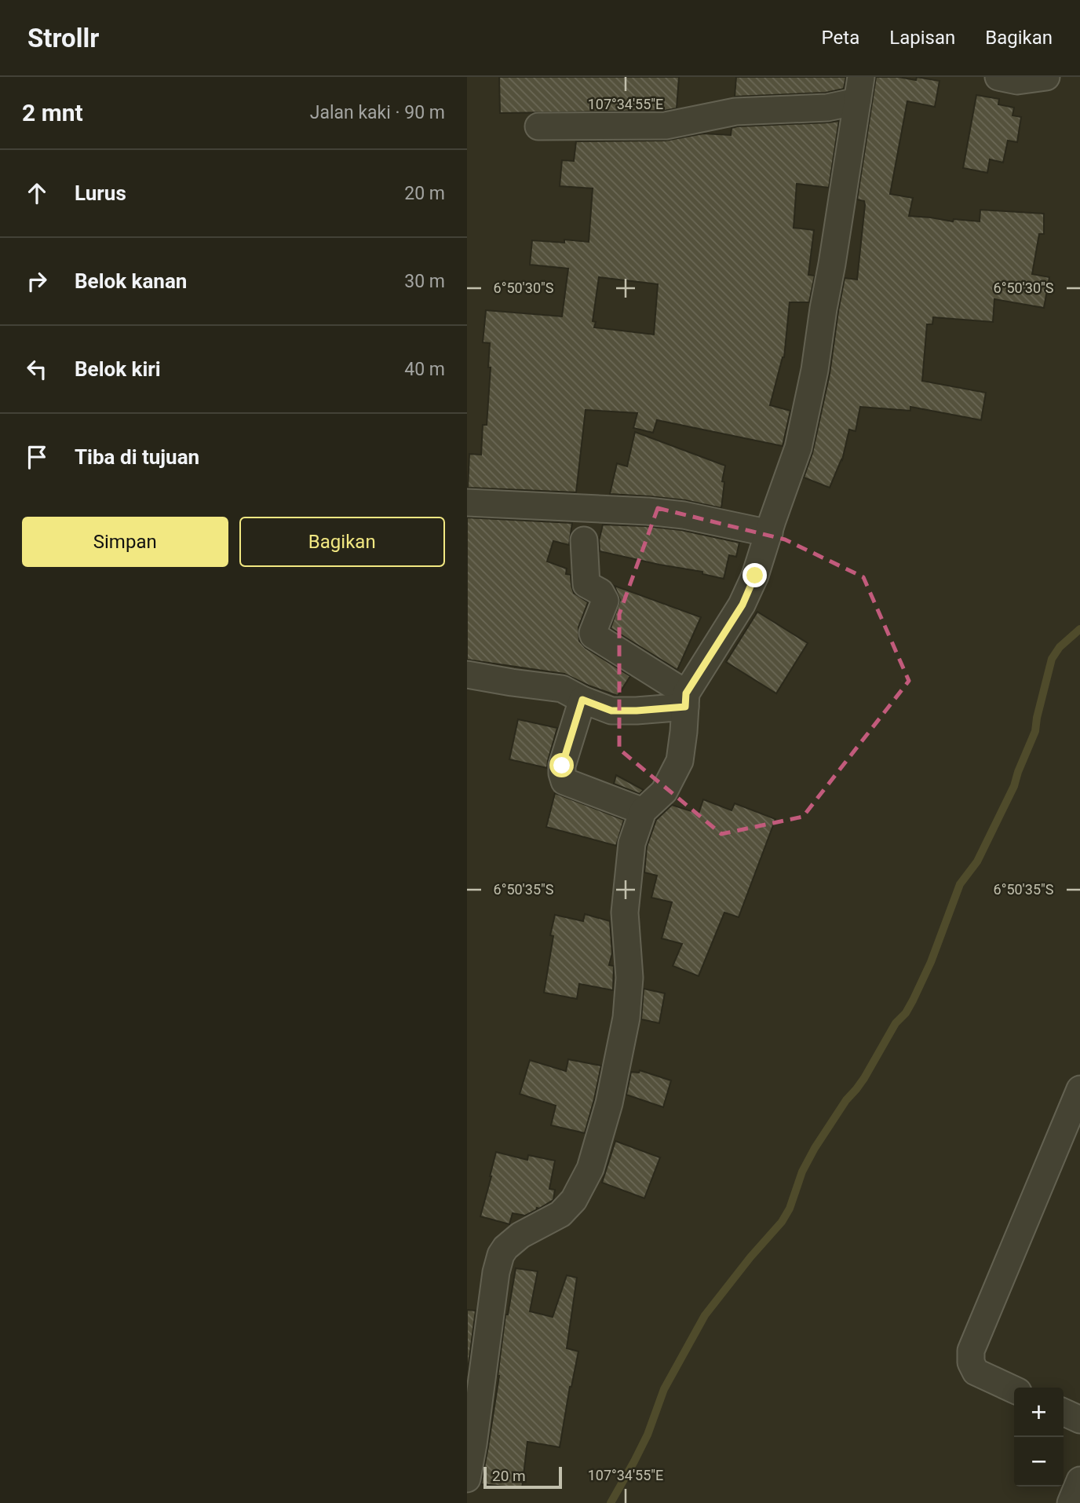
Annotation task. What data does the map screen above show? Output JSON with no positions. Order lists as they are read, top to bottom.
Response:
{
  "scale_bar": "20 m",
  "page": {
    "header": "Strollr",
    "nav": ["Peta", "Lapisan", "Bagikan"],
    "heading": ["2 mnt", "Jalan kaki · 90 m"],
    "list": [
      ["Lurus", "20 m"],
      ["Belok kanan", "30 m"],
      ["Belok kiri", "40 m"],
      "Tiba di tujuan"
    ],
    "buttons": ["Simpan", "Bagikan"],
    "map_buttons": ["+", "−"],
    "scale": "20 m"
  },
  "coordinates": ["107°34'55\"E", "6°50'30\"S", "6°50'35\"S"]
}
